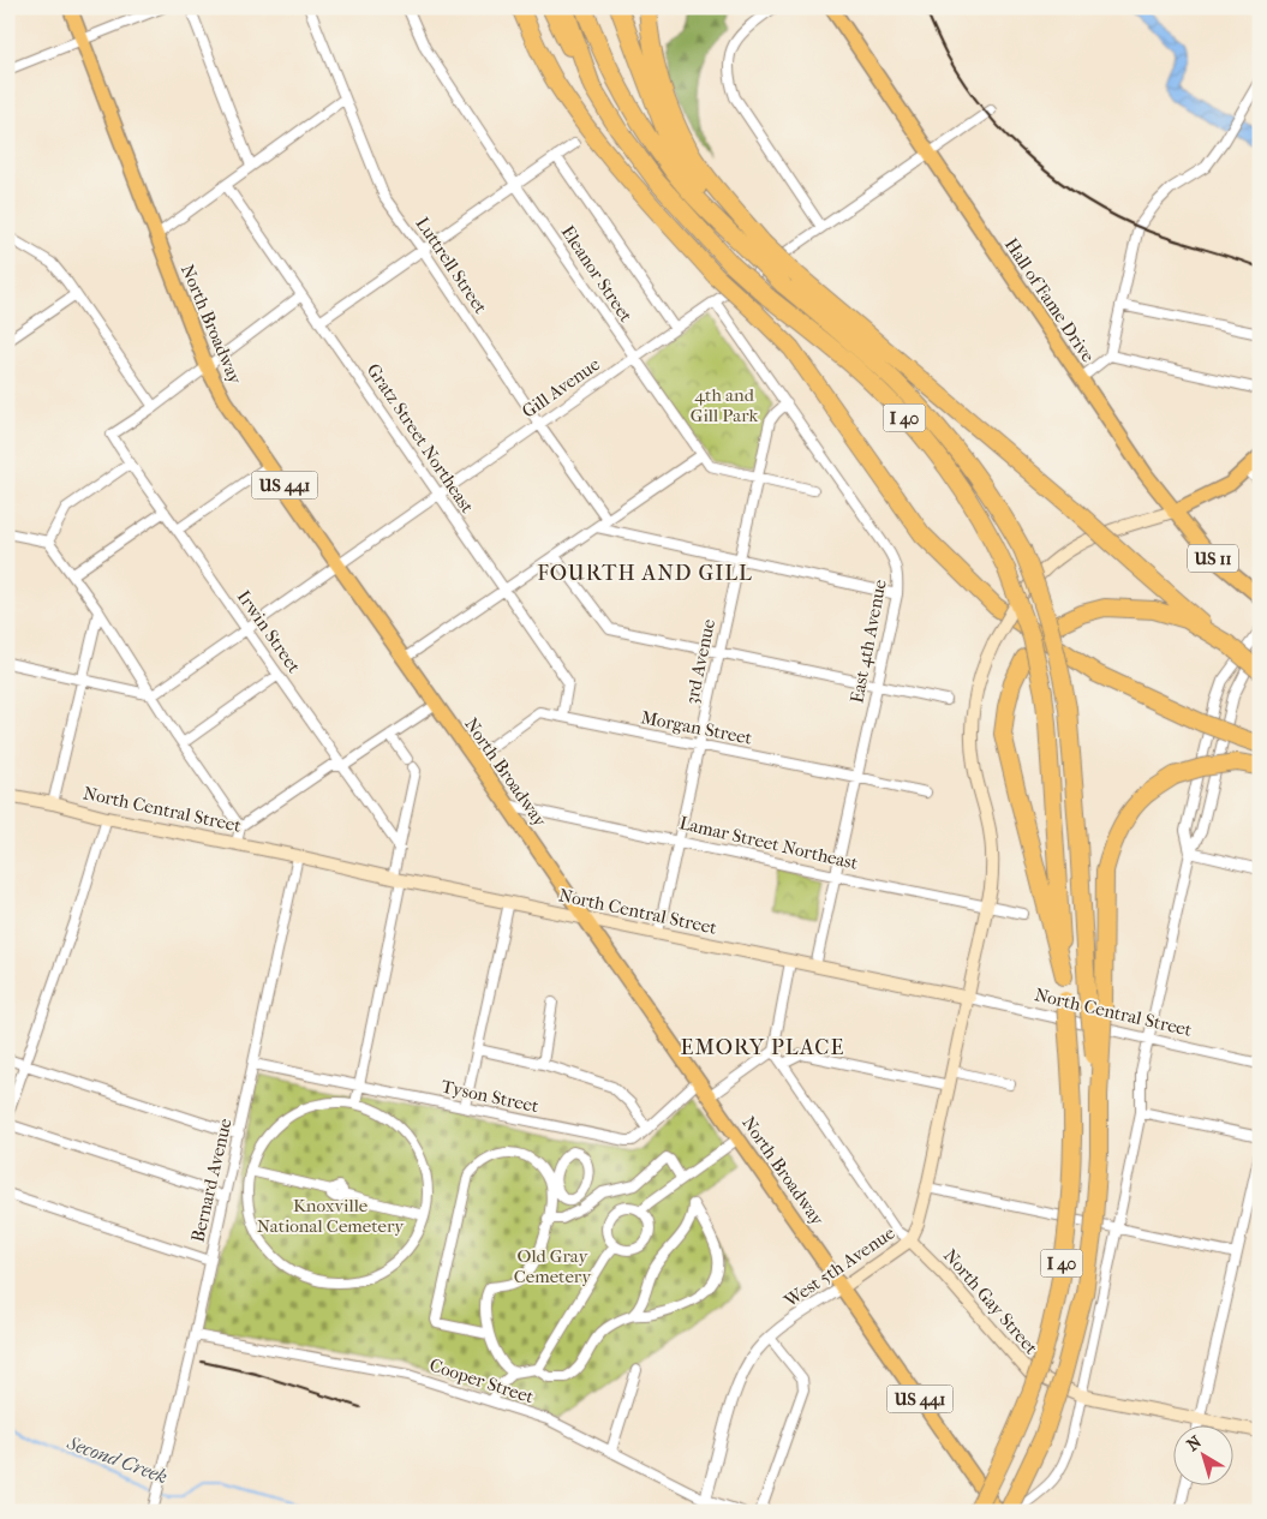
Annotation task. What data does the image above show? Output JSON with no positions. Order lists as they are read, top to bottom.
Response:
{
  "streets": {
    "highway": ["I 40"],
    "main road": [
      "Hall of Fame Drive",
      "North Broadway",
      "US 441",
      "US 11",
      "North Central Street",
      "West 5th Avenue",
      "North Gay Street"
    ],
    "street": [
      "Luttrell Street",
      "Eleanor Street",
      "Gill Avenue",
      "Gratz Street Northeast",
      "Irwin Street",
      "East 4th Avenue",
      "3rd Avenue",
      "Morgan Street",
      "Lamar Street Northeast",
      "Tyson Street",
      "Bernard Avenue",
      "Cooper Street"
    ]
  },
  "crossings": [
    ["Luttrell Street", "Gill Avenue"],
    ["Eleanor Street", "Gill Avenue"],
    ["Eleanor Street", "3rd Avenue"],
    ["Hall of Fame Drive", "Gill Avenue"],
    ["Hall of Fame Drive", "West 5th Avenue"],
    ["North Broadway", "Gill Avenue"],
    ["North Broadway", "Morgan Street"],
    ["North Broadway", "North Central Street"],
    ["North Broadway", "Lamar Street Northeast"],
    ["North Broadway", "Tyson Street"],
    ["North Broadway", "West 5th Avenue"],
    ["Gill Avenue", "Gratz Street Northeast"],
    ["Gill Avenue", "Irwin Street"],
    ["Gill Avenue", "East 4th Avenue"],
    ["Gratz Street Northeast", "Morgan Street"],
    ["East 4th Avenue", "3rd Avenue"],
    ["East 4th Avenue", "Morgan Street"],
    ["East 4th Avenue", "North Central Street"],
    ["East 4th Avenue", "Lamar Street Northeast"],
    ["3rd Avenue", "Morgan Street"],
    ["3rd Avenue", "North Central Street"],
    ["3rd Avenue", "Lamar Street Northeast"],
    ["North Central Street", "Bernard Avenue"],
    ["North Central Street", "West 5th Avenue"],
    ["Lamar Street Northeast", "West 5th Avenue"],
    ["Tyson Street", "Bernard Avenue"],
    ["Bernard Avenue", "Cooper Street"],
    ["West 5th Avenue", "North Gay Street"],
    ["West 5th Avenue", "Cooper Street"]
  ],
  "districts": ["FOURTH AND GILL", "EMORY PLACE"],
  "water": ["Second Creek"],
  "parks": ["4th and Gill Park", "Knoxville National Cemetery", "Old Gray Cemetery"],
  "north": "top left"
}
